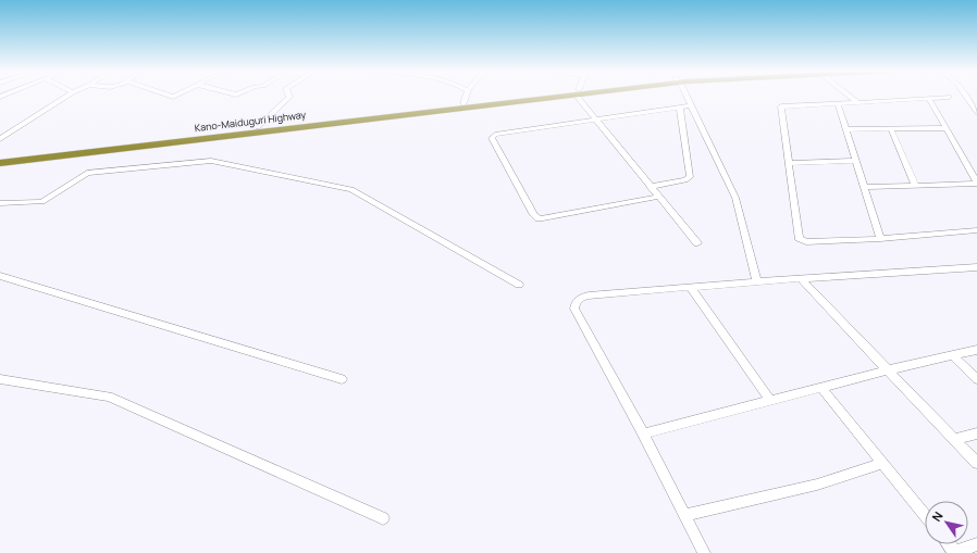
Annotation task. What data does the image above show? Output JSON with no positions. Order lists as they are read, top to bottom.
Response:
{
  "streets": {
    "highway": ["Kano-Maiduguri Highway"]
  },
  "north": "top left"
}
